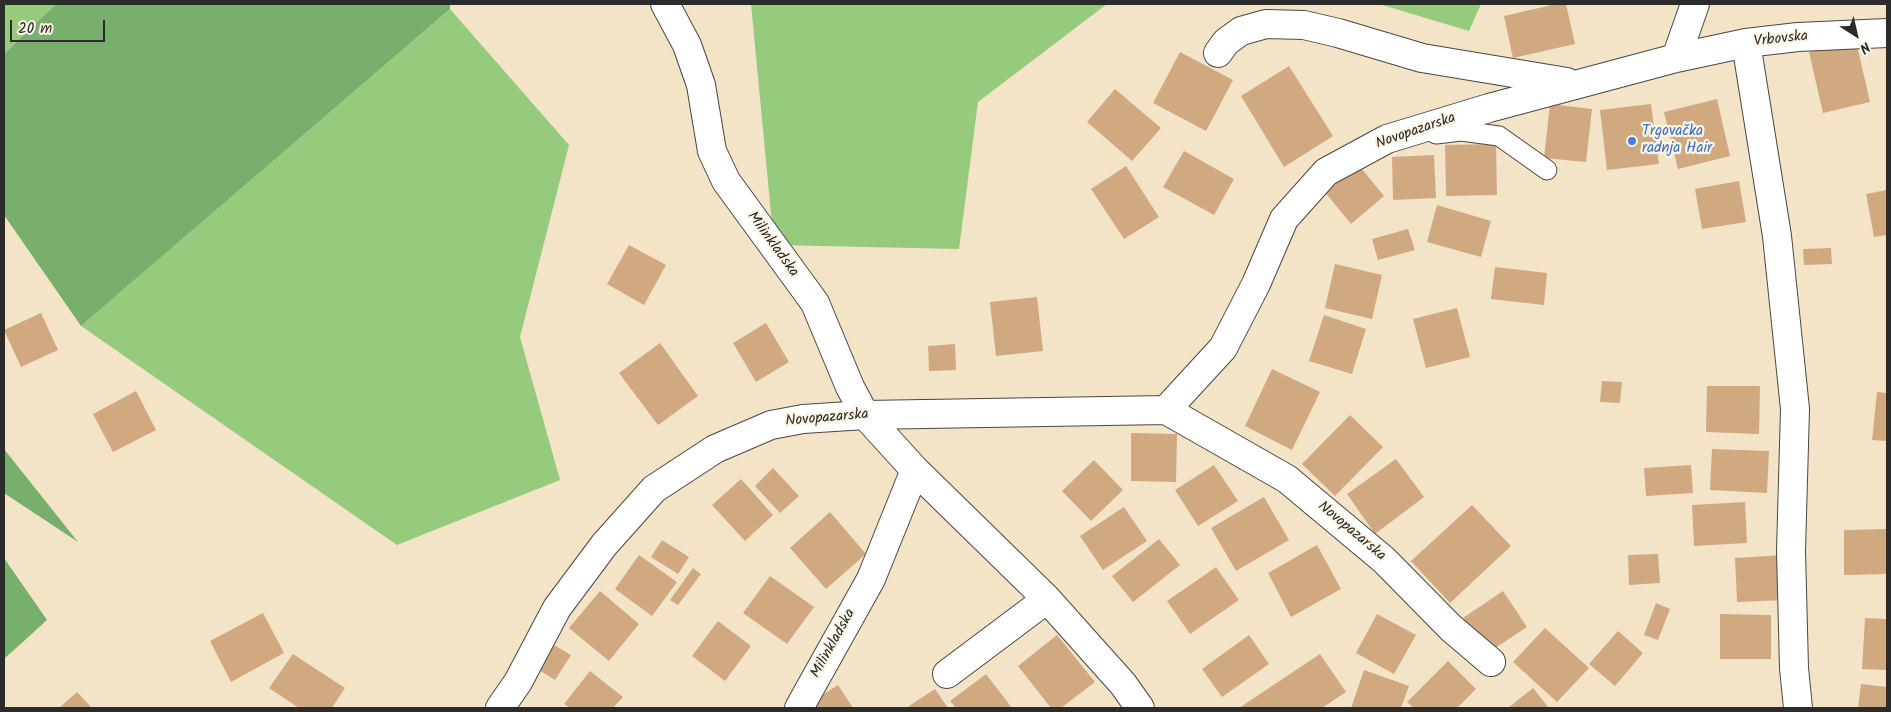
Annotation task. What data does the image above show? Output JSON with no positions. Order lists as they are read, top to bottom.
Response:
{
  "streets": {
    "street": ["Vrbovska", "Novopazarska", "Milinkladska"]
  },
  "crossings": [
    ["Vrbovska", "Novopazarska"],
    ["Novopazarska", "Milinkladska"]
  ],
  "places": ["Trgovačka radnja Hair"],
  "scale_bar": "20 m",
  "north": "bottom right"
}
